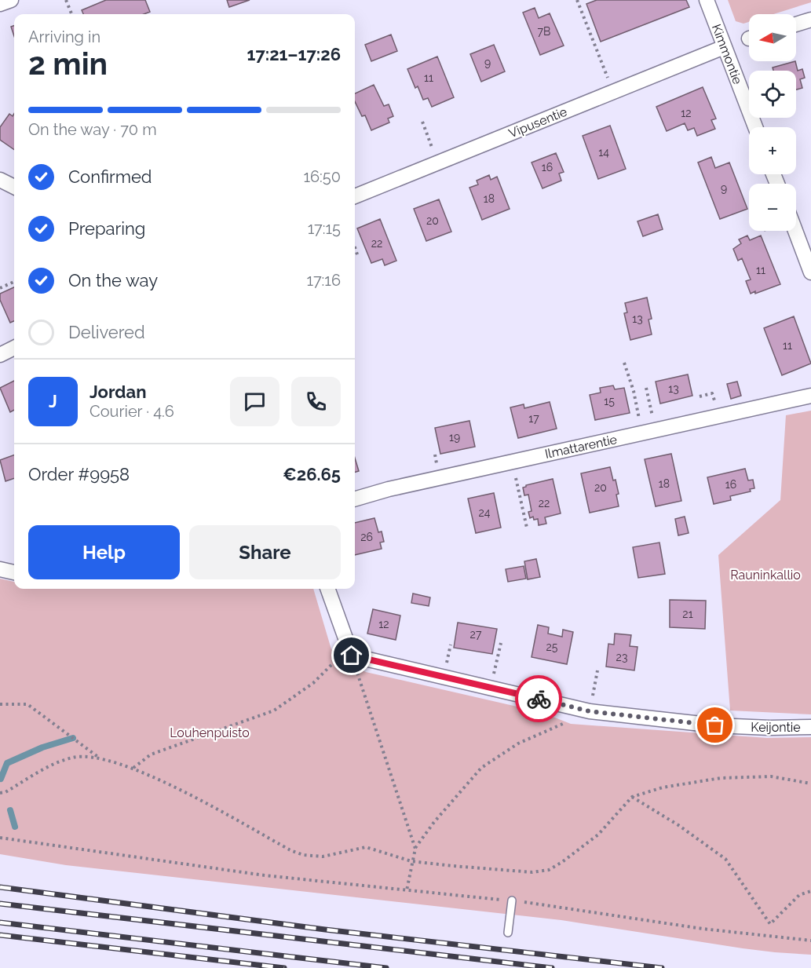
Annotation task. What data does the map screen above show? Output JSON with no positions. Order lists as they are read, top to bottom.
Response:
{
  "streets": {
    "street": [
      "Kimmontie",
      "Vipusentie",
      "Ilmattarentie",
      "Keijontie"
    ]
  },
  "crossings": [
    ["Kimmontie", "Vipusentie"]
  ],
  "parks": ["Rauninkallio", "Louhenpuisto"],
  "house_numbers": [
    "7B",
    "9",
    "11",
    "12",
    "14",
    "16",
    "9",
    "18",
    "20",
    "22",
    "11",
    "13",
    "11",
    "13",
    "15",
    "17",
    "19",
    "18",
    "16",
    "20",
    "22",
    "24",
    "26",
    "21",
    "12",
    "27",
    "25",
    "23"
  ],
  "north": "left",
  "page": {
    "map_buttons": ["+", "−"],
    "heading": ["2 min", "Arriving in", "17:21–17:26"],
    "panel": [
      "Jordan",
      "Courier · 4.6",
      "Order #9958",
      "€26.65"
    ],
    "bar": "On the way · 70 m",
    "list": [
      ["Confirmed", "16:50"],
      ["Preparing", "17:15"],
      ["On the way", "17:16"],
      "Delivered"
    ],
    "round": "J",
    "buttons": ["Help", "Share"]
  }
}
